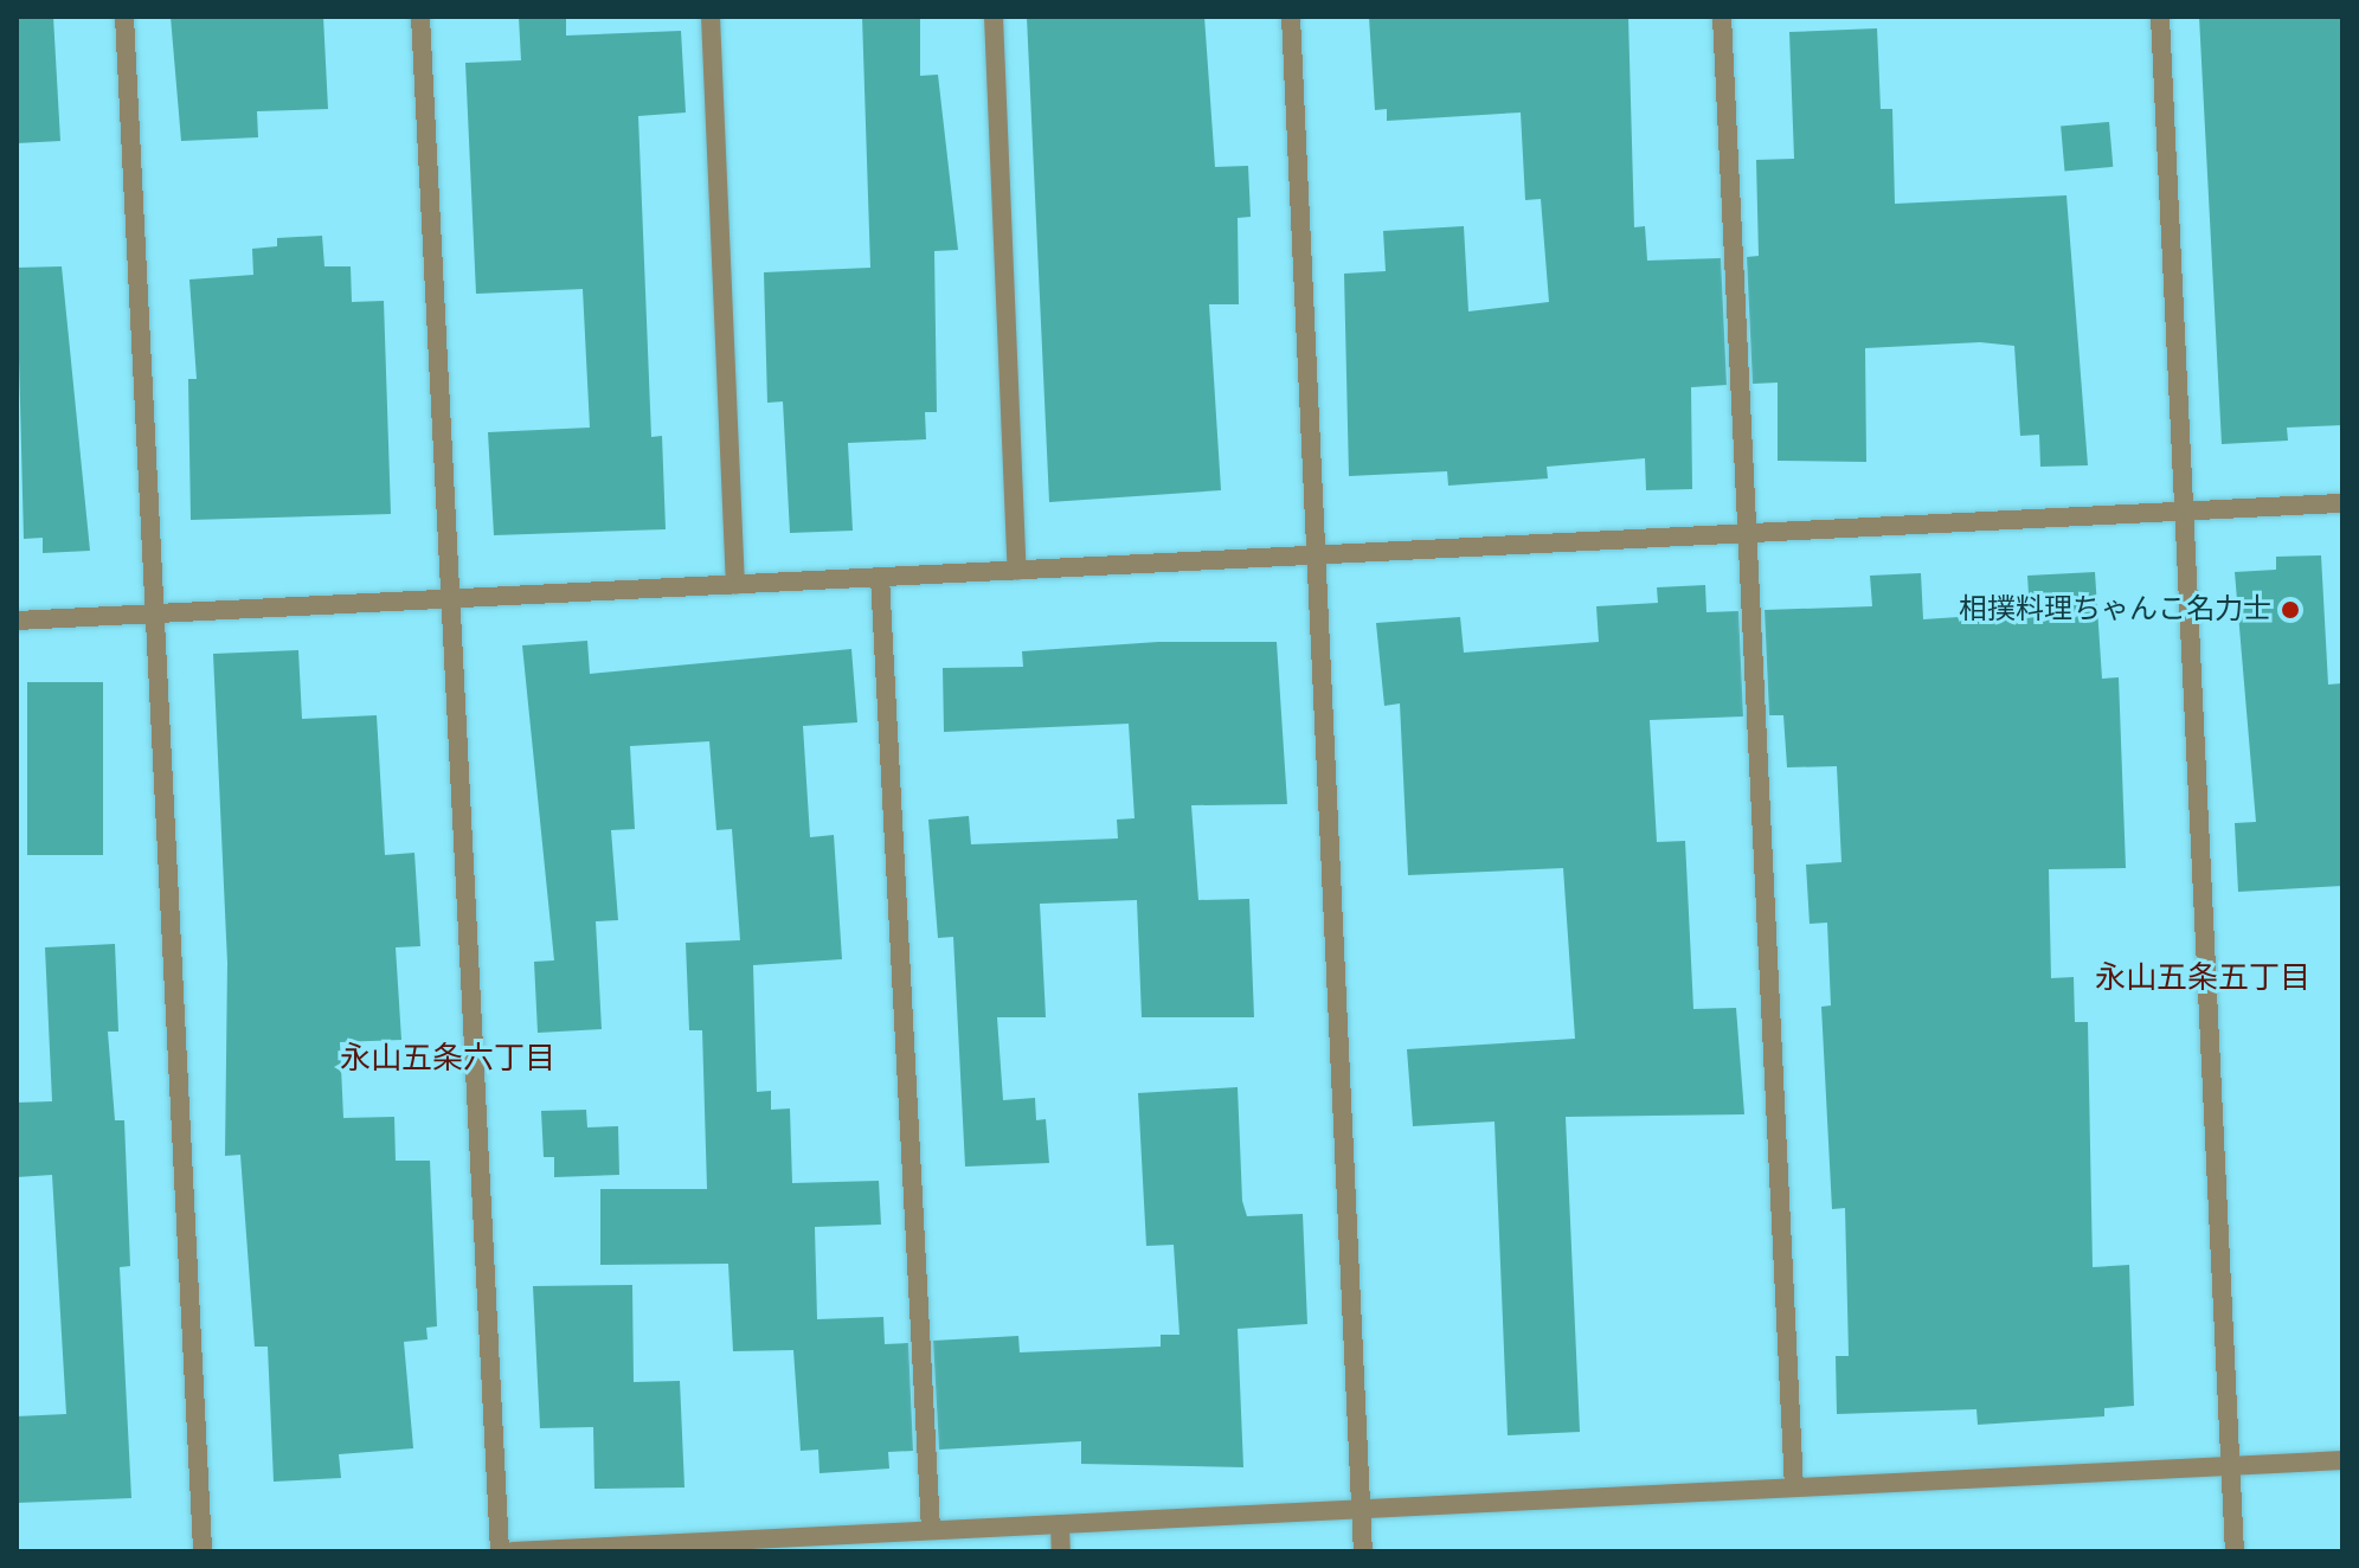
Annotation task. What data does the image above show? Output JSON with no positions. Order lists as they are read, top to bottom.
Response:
{
  "districts": ["永山五条五丁目", "永山五条六丁目"],
  "places": ["相撲料理ちゃんこ名力士"]
}
